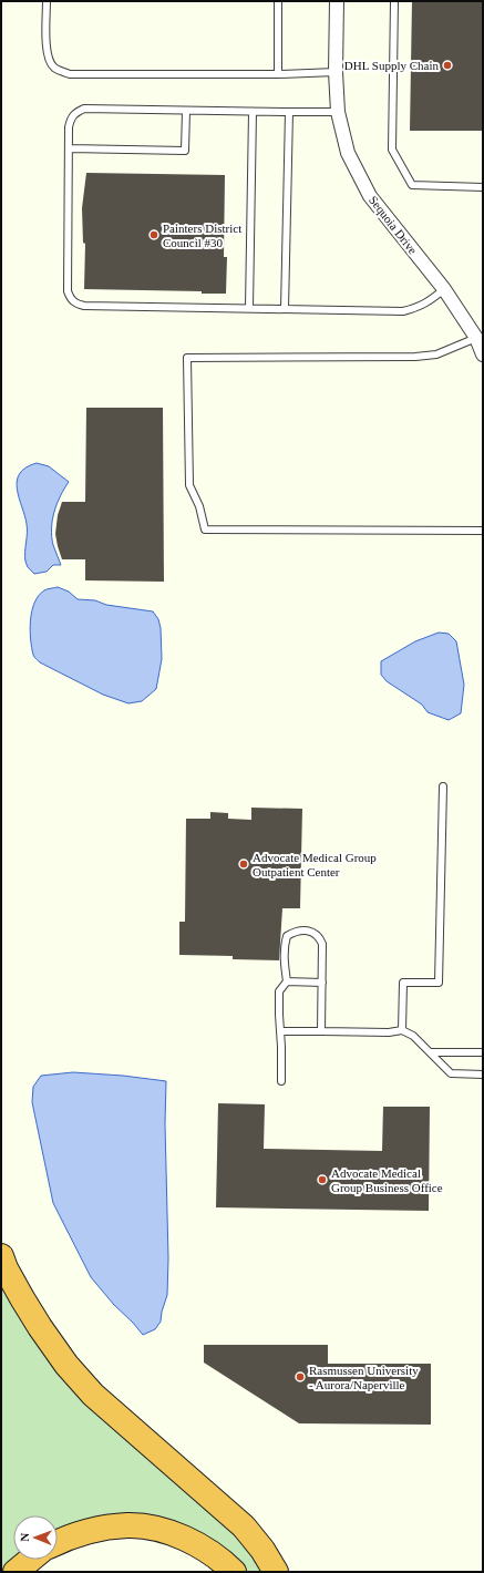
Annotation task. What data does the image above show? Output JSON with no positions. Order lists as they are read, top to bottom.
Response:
{
  "streets": {
    "street": ["Sequoia Drive"]
  },
  "places": [
    "DHL Supply Chain",
    "Painters District Council #30",
    "Advocate Medical Group Outpatient Center",
    "Advocate Medical Group Business Office",
    "Rasmussen University - Aurora/Naperville"
  ],
  "north": "left"
}
